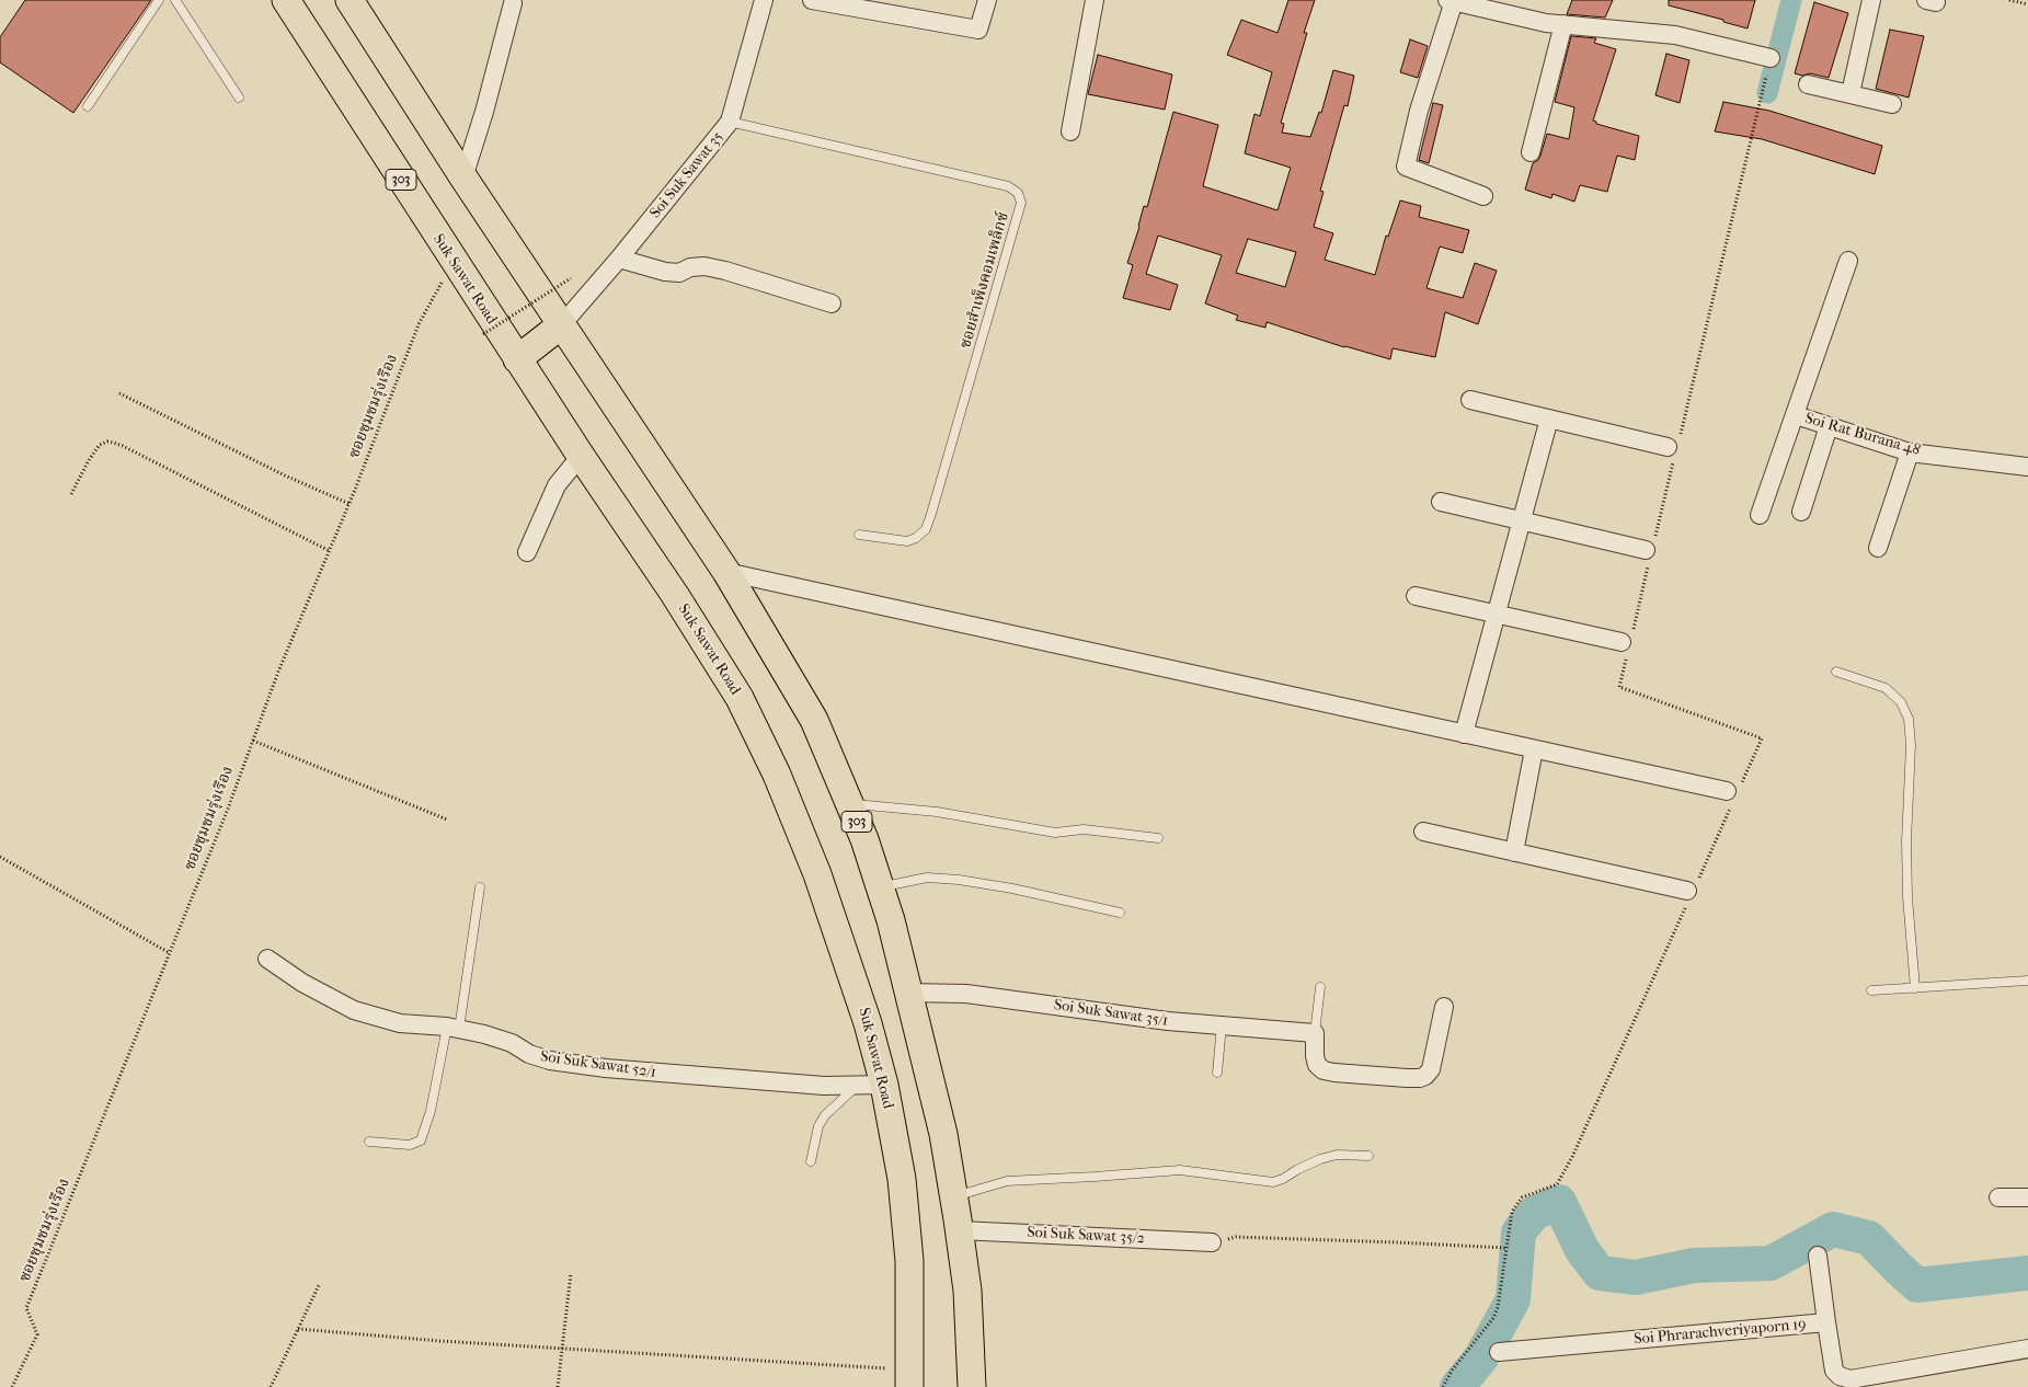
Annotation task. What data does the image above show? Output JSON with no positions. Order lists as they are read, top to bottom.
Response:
{
  "streets": {
    "main road": ["303", "Suk Sawat Road"],
    "street": [
      "Soi Suk Sawat 35",
      "Soi Rat Burana 48",
      "Soi Suk Sawat 35/1",
      "Soi Suk Sawat 52/1",
      "Soi Suk Sawat 35/2",
      "Soi Phrarachveriyaporn 19"
    ],
    "lane": ["ซอยสำเพ็งคอมเพล็กซ์"],
    "path": ["ซอยชุมชมรุ่งเรือง"]
  },
  "crossings": [
    ["Soi Suk Sawat 35", "303"],
    ["Soi Suk Sawat 35", "ซอยสำเพ็งคอมเพล็กซ์"],
    ["303", "Soi Suk Sawat 35/1"],
    ["303", "Soi Suk Sawat 35/2"],
    ["Suk Sawat Road", "ซอยชุมชมรุ่งเรือง"],
    ["Suk Sawat Road", "Soi Suk Sawat 52/1"]
  ]
}
